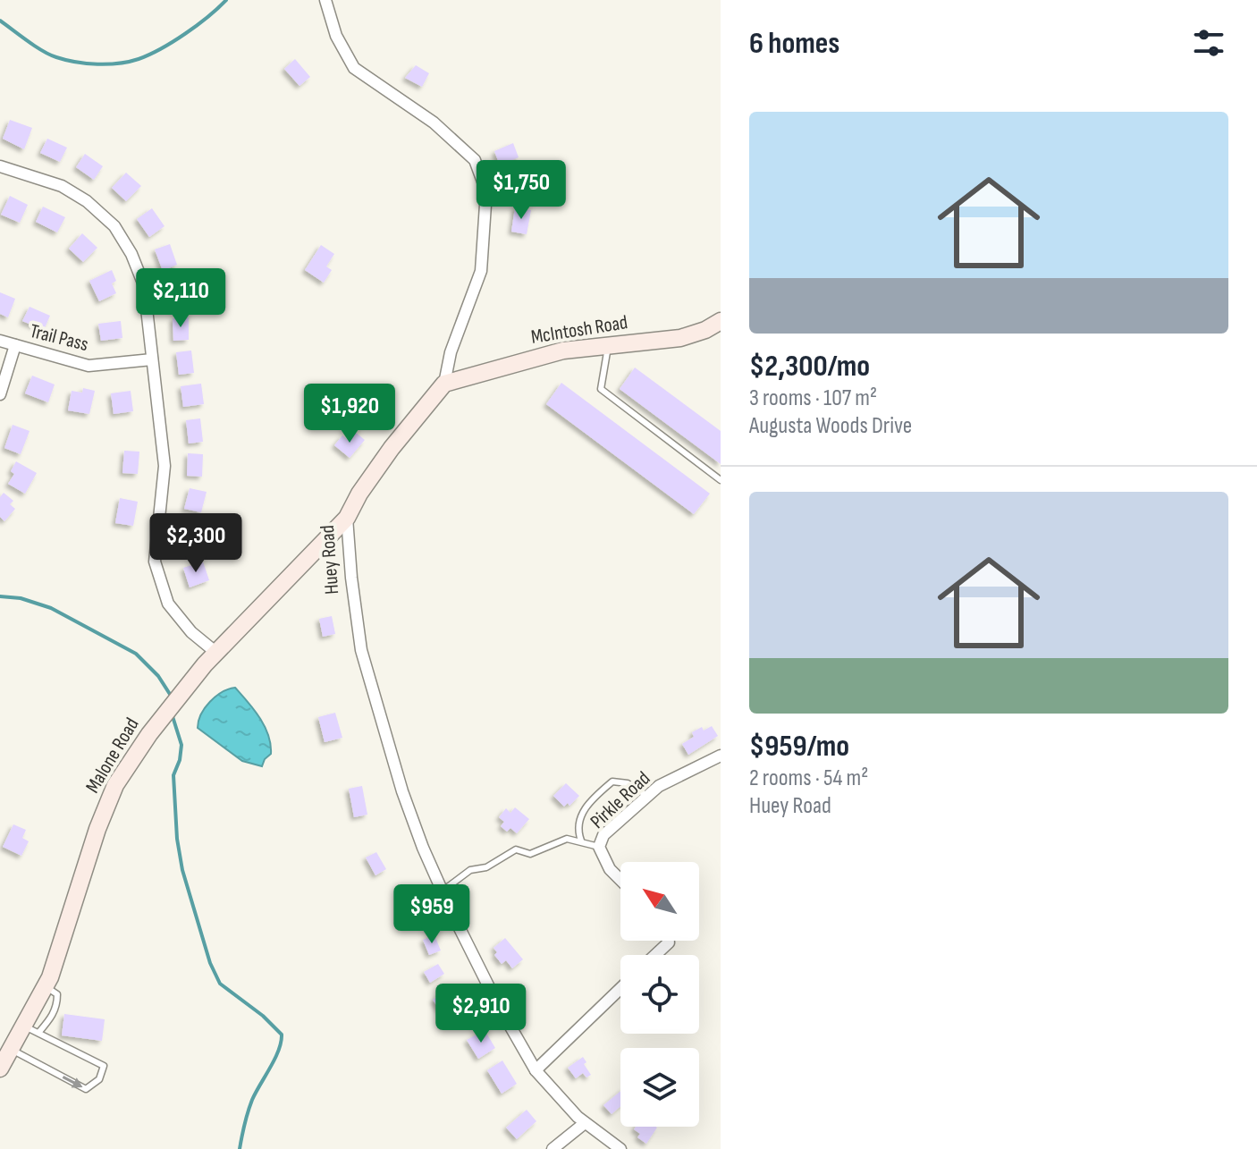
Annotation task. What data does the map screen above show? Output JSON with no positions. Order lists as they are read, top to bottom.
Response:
{
  "streets": {
    "street": [
      "McIntosh Road",
      "Trail Pass",
      "Huey Road",
      "Malone Road",
      "Pirkle Road"
    ]
  },
  "crossings": [
    ["McIntosh Road", "Huey Road"],
    ["Huey Road", "Malone Road"]
  ],
  "north": "top left",
  "page": {
    "heading": "6 homes",
    "list": [
      {
        "name": "$2,300/mo",
        "note": "3 rooms · 107 m² · Augusta Woods Drive"
      },
      {
        "name": "$959/mo",
        "note": "2 rooms · 54 m² · Huey Road"
      }
    ],
    "price": [
      "$1,750",
      "$2,110",
      "$1,920",
      "$2,300",
      "$959",
      "$2,910"
    ]
  }
}
